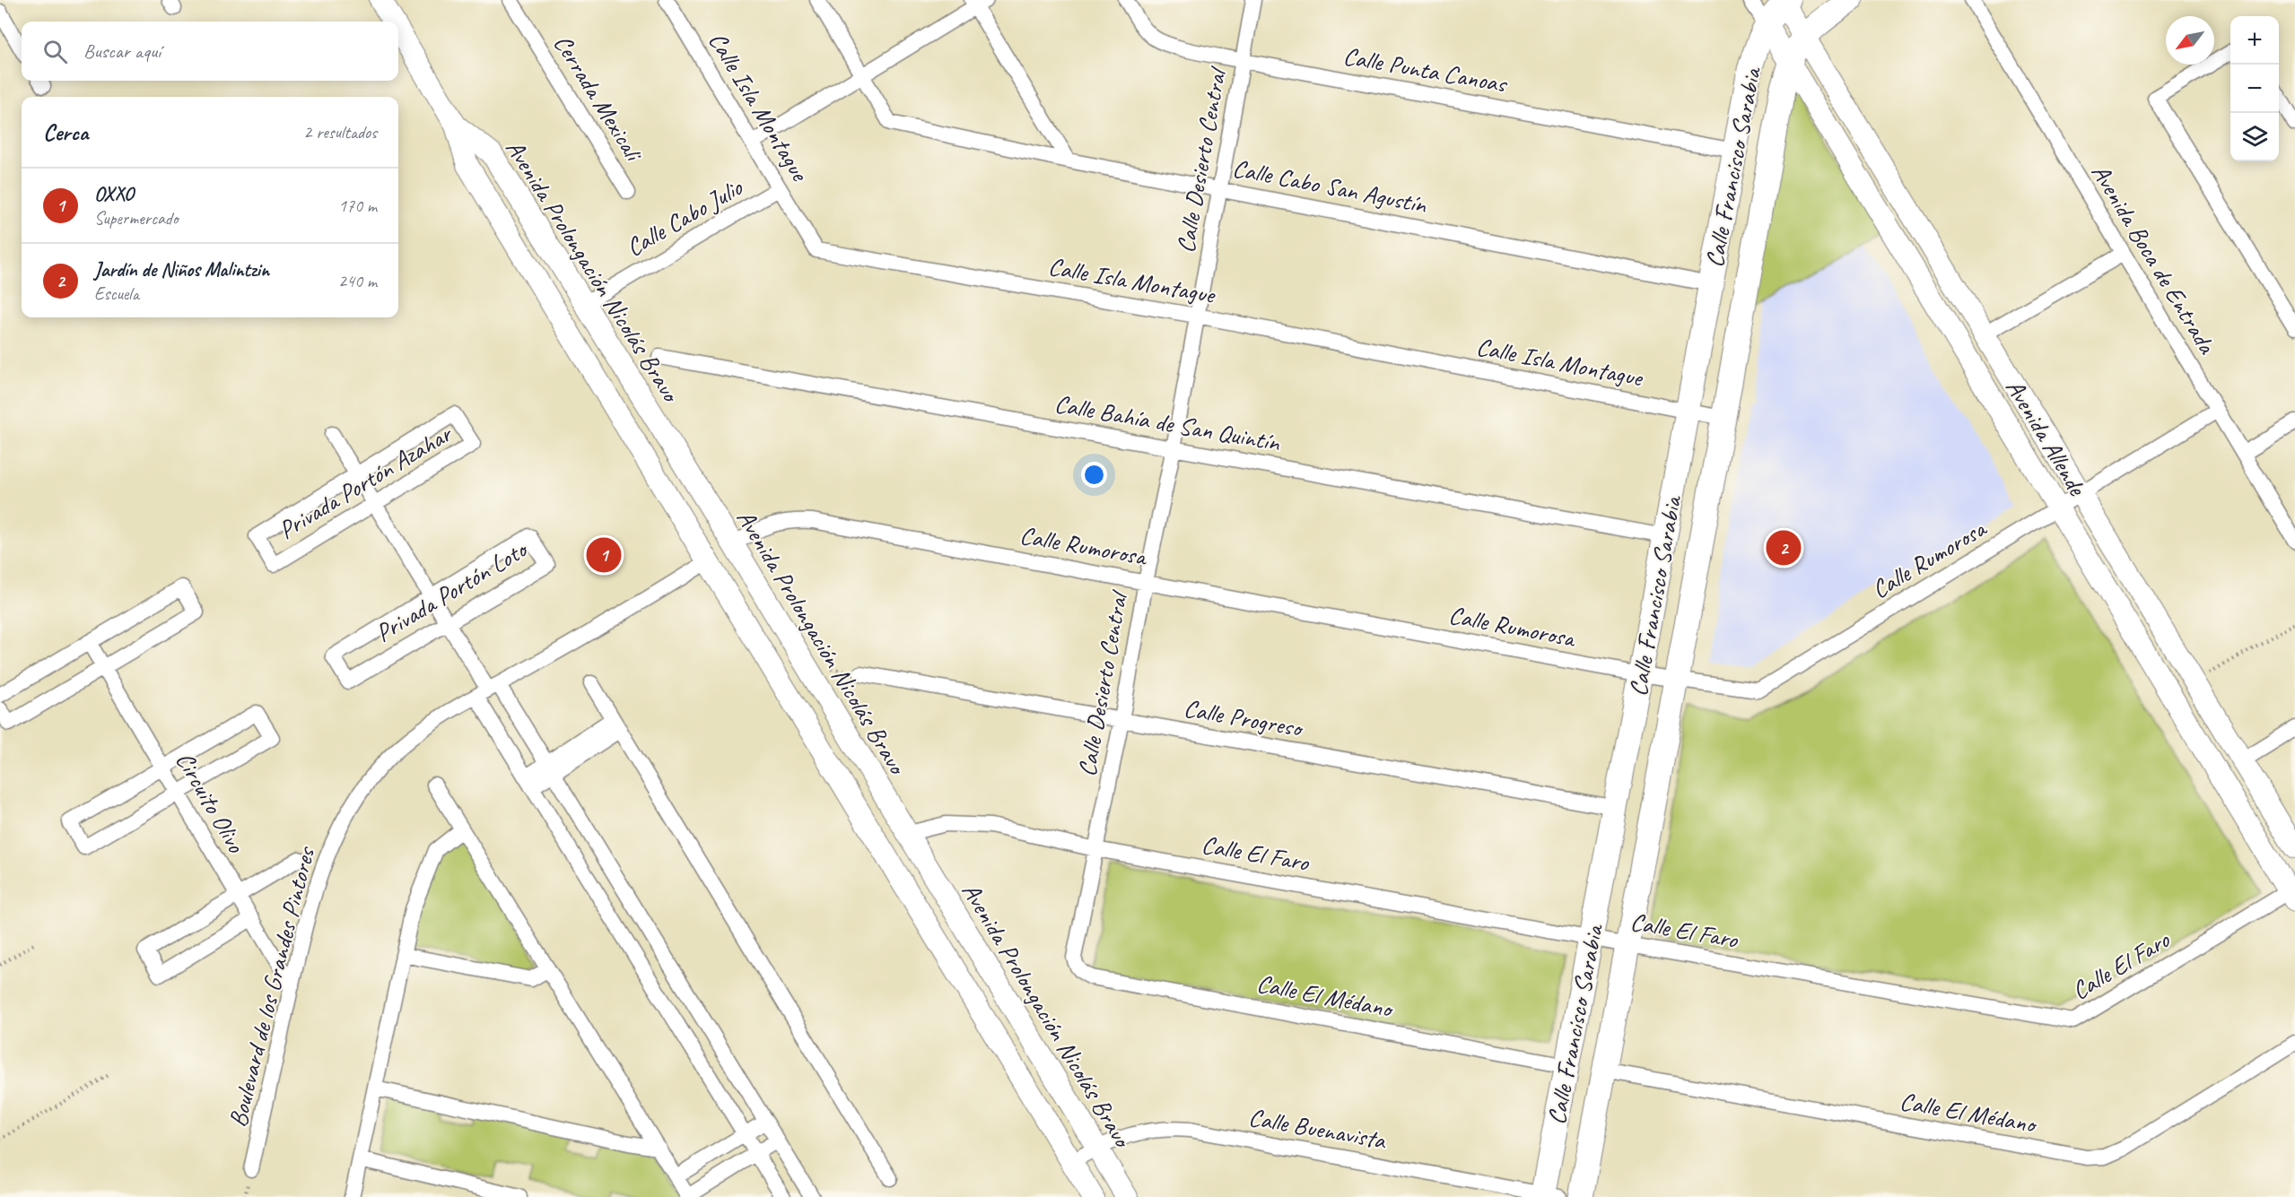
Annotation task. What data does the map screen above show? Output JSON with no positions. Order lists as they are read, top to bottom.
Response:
{
  "streets": {
    "main road": ["Calle Francisco Sarabia", "Avenida Prolongación Nicolás Bravo", "Avenida Allende"],
    "street": [
      "Calle Punta Canoas",
      "Cerrada Mexicali",
      "Calle Isla Montague",
      "Calle Desierto Central",
      "Calle Cabo San Agustín",
      "Calle Cabo Julio",
      "Avenida Boca de Entrada",
      "Calle Bahía de San Quintín",
      "Privada Portón Azahar",
      "Calle Rumorosa",
      "Privada Portón Loto",
      "Calle Progreso",
      "Circuito Olivo",
      "Calle El Faro",
      "Boulevard de los Grandes Pintores",
      "Calle El Médano",
      "Calle Buenavista"
    ]
  },
  "crossings": [
    ["Calle Punta Canoas", "Calle Desierto Central"],
    ["Calle Punta Canoas", "Calle Francisco Sarabia"],
    ["Calle Isla Montague", "Calle Desierto Central"],
    ["Calle Isla Montague", "Calle Francisco Sarabia"],
    ["Calle Isla Montague", "Calle Cabo Julio"],
    ["Calle Desierto Central", "Calle Cabo San Agustín"],
    ["Calle Desierto Central", "Calle Bahía de San Quintín"],
    ["Calle Desierto Central", "Calle Rumorosa"],
    ["Calle Desierto Central", "Calle Progreso"],
    ["Calle Desierto Central", "Calle El Faro"],
    ["Calle Desierto Central", "Calle El Médano"],
    ["Calle Francisco Sarabia", "Calle Cabo San Agustín"],
    ["Calle Francisco Sarabia", "Calle Bahía de San Quintín"],
    ["Calle Francisco Sarabia", "Avenida Allende"],
    ["Calle Francisco Sarabia", "Calle Rumorosa"],
    ["Calle Francisco Sarabia", "Calle Progreso"],
    ["Calle Francisco Sarabia", "Calle El Faro"],
    ["Calle Francisco Sarabia", "Calle El Médano"],
    ["Calle Francisco Sarabia", "Calle Buenavista"],
    ["Calle Cabo Julio", "Avenida Prolongación Nicolás Bravo"],
    ["Avenida Boca de Entrada", "Calle Rumorosa"],
    ["Avenida Prolongación Nicolás Bravo", "Calle Rumorosa"],
    ["Avenida Prolongación Nicolás Bravo", "Calle El Faro"],
    ["Avenida Prolongación Nicolás Bravo", "Boulevard de los Grandes Pintores"],
    ["Avenida Prolongación Nicolás Bravo", "Calle Buenavista"],
    ["Avenida Allende", "Calle Rumorosa"],
    ["Avenida Allende", "Calle El Faro"],
    ["Circuito Olivo", "Boulevard de los Grandes Pintores"]
  ],
  "north": "bottom left",
  "page": {
    "map_buttons": ["+", "−"],
    "search": "Buscar aquí",
    "heading": ["Cerca", "2 resultados"],
    "list": [
      {
        "mark": "1",
        "name": "OXXO",
        "note": "Supermercado",
        "value": "170 m"
      },
      {
        "mark": "2",
        "name": "Jardín de Niños Malintzin",
        "note": "Escuela",
        "value": "240 m"
      }
    ],
    "pins": ["2", "1"]
  }
}
